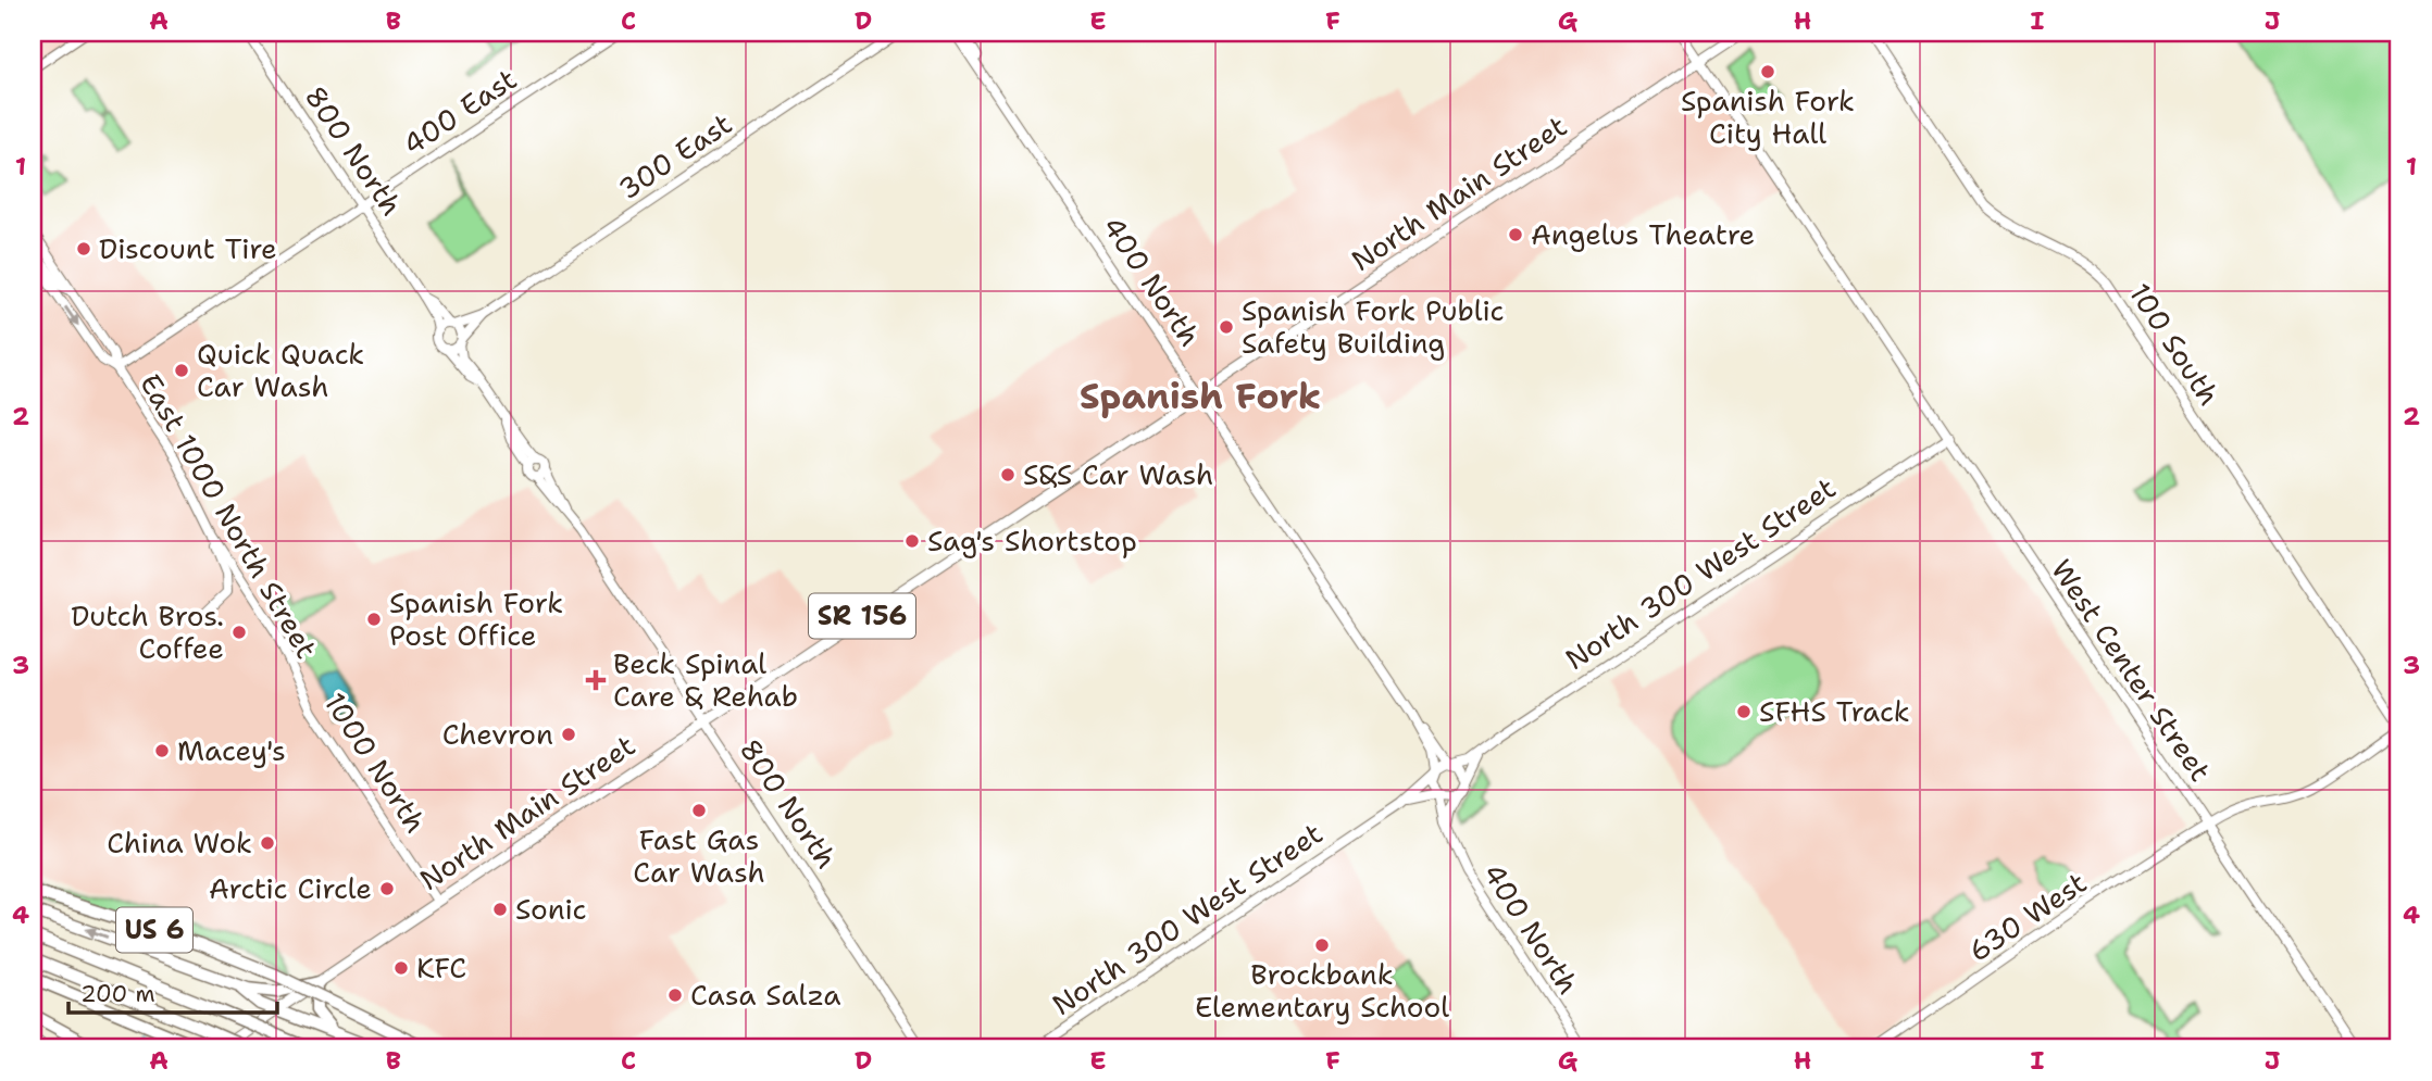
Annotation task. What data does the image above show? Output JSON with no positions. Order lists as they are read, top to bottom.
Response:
{
  "streets": {
    "highway": ["US 6"],
    "main road": ["North Main Street", "SR 156"],
    "street": [
      "400 East",
      "800 North",
      "300 East",
      "400 North",
      "100 South",
      "East 1000 North Street",
      "North 300 West Street",
      "West Center Street",
      "1000 North",
      "630 West"
    ]
  },
  "crossings": [
    ["400 East", "800 North"],
    ["400 East", "East 1000 North Street"],
    ["800 North", "300 East"],
    ["800 North", "North Main Street"],
    ["North Main Street", "400 North"],
    ["North Main Street", "SR 156"],
    ["North Main Street", "West Center Street"],
    ["North Main Street", "1000 North"],
    ["400 North", "North 300 West Street"],
    ["100 South", "630 West"],
    ["East 1000 North Street", "1000 North"],
    ["North 300 West Street", "West Center Street"],
    ["SR 156", "West Center Street"],
    ["West Center Street", "630 West"]
  ],
  "districts": ["Spanish Fork"],
  "places": {
    "other": [
      "Spanish Fork City Hall",
      "Angelus Theatre",
      "Discount Tire",
      "Spanish Fork Public Safety Building",
      "Quick Quack Car Wash",
      "S&S Car Wash",
      "Sag's Shortstop",
      "Spanish Fork Post Office",
      "Dutch Bros. Coffee",
      "SFHS Track",
      "Chevron",
      "Macey's",
      "Fast Gas Car Wash",
      "China Wok",
      "Arctic Circle",
      "Sonic",
      "Brockbank Elementary School",
      "KFC",
      "Casa Salza"
    ],
    "health": ["Beck Spinal Care & Rehab"]
  },
  "scale_bar": "200 m",
  "grid": {
    "columns": [
      "A",
      "B",
      "C",
      "D",
      "E",
      "F",
      "G",
      "H",
      "I",
      "J"
    ],
    "rows": [
      "1",
      "2",
      "3",
      "4"
    ]
  }
}
